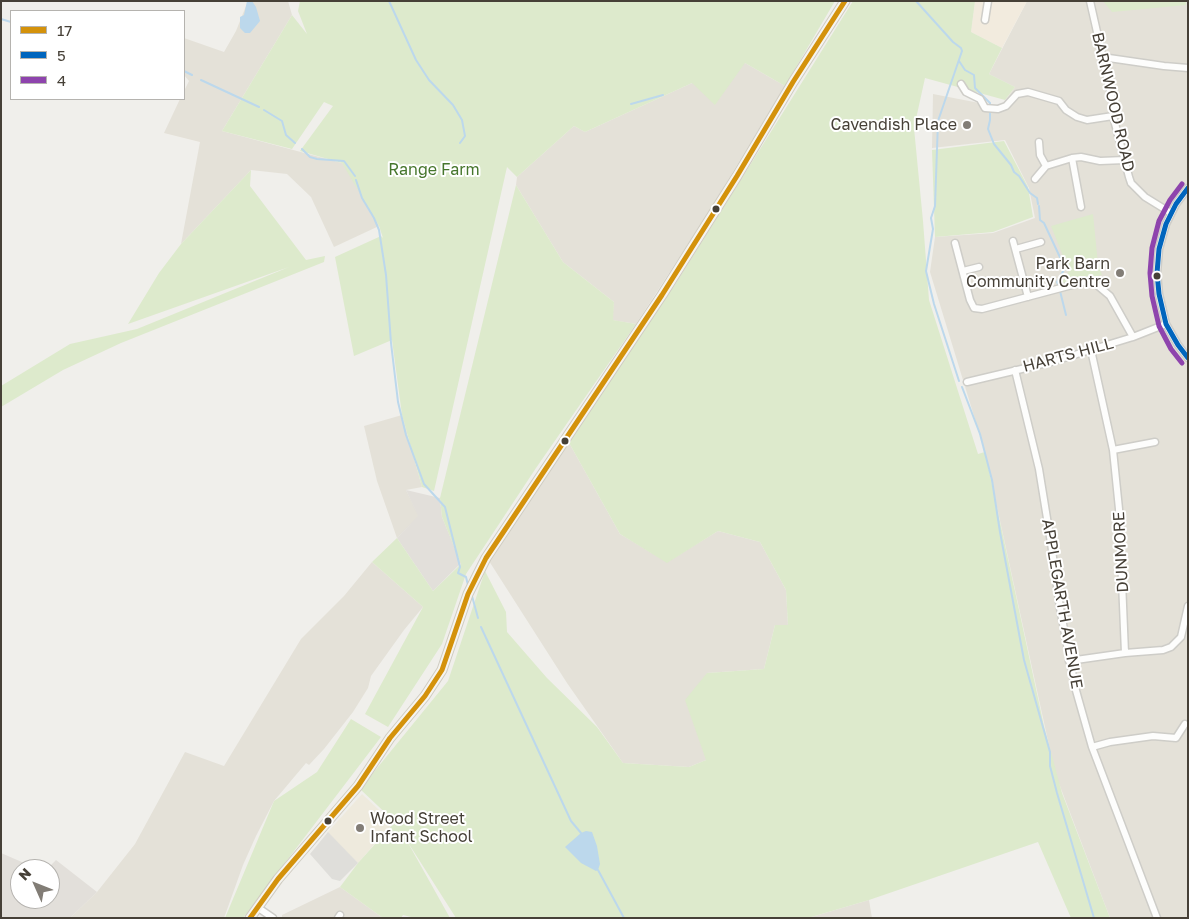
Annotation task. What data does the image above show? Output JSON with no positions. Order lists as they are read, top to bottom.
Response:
{
  "streets": {
    "street": [
      "BARNWOOD ROAD",
      "HARTS HILL",
      "DUNMORE",
      "APPLEGARTH AVENUE"
    ]
  },
  "crossings": [
    ["HARTS HILL", "DUNMORE"],
    ["HARTS HILL", "APPLEGARTH AVENUE"]
  ],
  "parks": ["Range Farm"],
  "places": ["Cavendish Place", "Park Barn Community Centre", "Wood Street Infant School"],
  "lines": ["transit line 17", "transit line 4", "transit line 5"],
  "legend": ["17", "5", "4"],
  "north": "top left"
}
